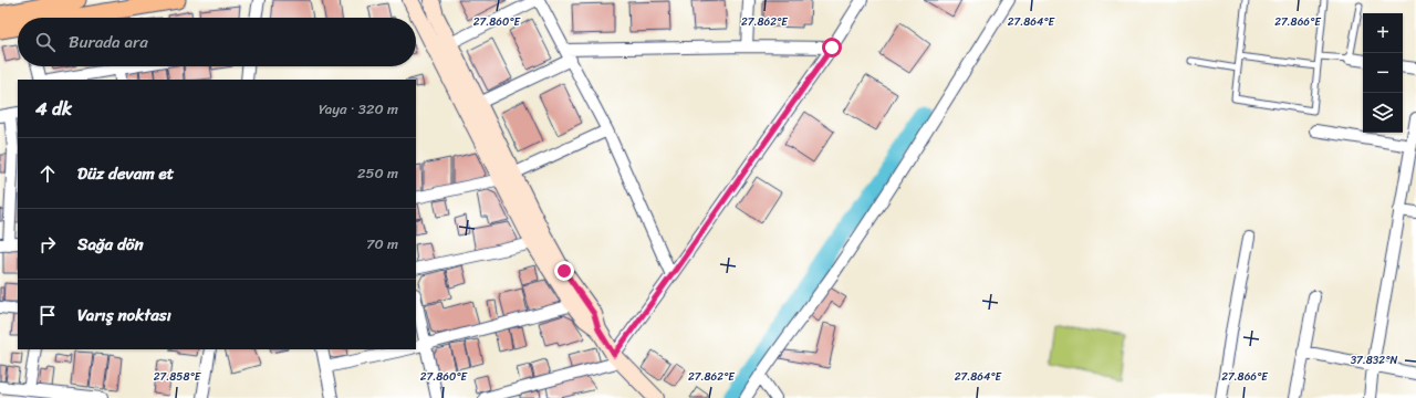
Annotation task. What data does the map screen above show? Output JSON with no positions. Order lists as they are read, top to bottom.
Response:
{
  "page": {
    "map_buttons": ["+", "−"],
    "search": "Burada ara",
    "heading": ["4 dk", "Yaya · 320 m"],
    "list": [
      ["Düz devam et", "250 m"],
      ["Sağa dön", "70 m"],
      "Varış noktası"
    ]
  },
  "coordinates": [
    "27.860°E",
    "27.862°E",
    "27.864°E",
    "27.866°E",
    "37.832°N",
    "27.858°E"
  ]
}
